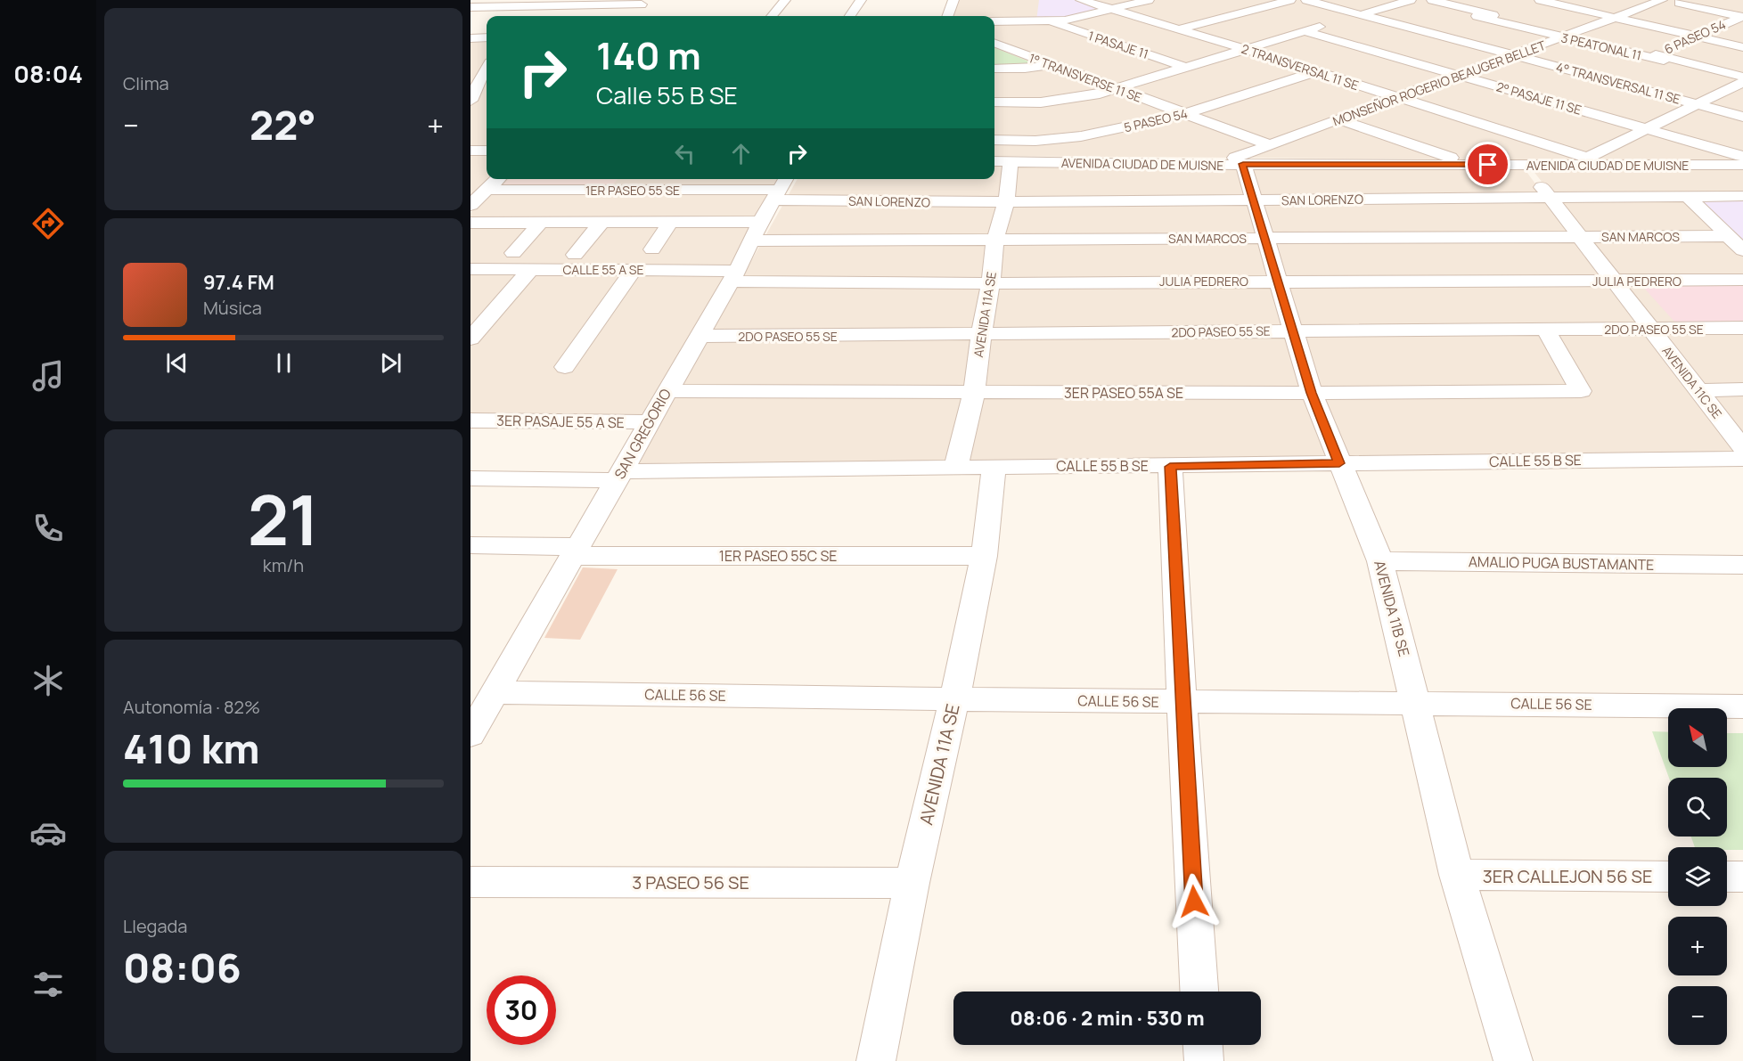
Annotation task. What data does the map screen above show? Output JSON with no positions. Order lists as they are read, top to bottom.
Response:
{
  "streets": {
    "street": [
      "6 PASEO 54",
      "1 PASAJE 11",
      "3 PEATONAL 11",
      "2 TRANSVERSAL 11 SE",
      "1° TRANSVERSE 11 SE",
      "MONSEÑOR ROGERIO BEAUGER BELLET",
      "4° TRANSVERSAL 11 SE",
      "2° PASAJE 11 SE",
      "5 PASEO 54",
      "AVENIDA CIUDAD DE MUISNE",
      "1ER PASEO 55 SE",
      "SAN LORENZO",
      "SAN MARCOS",
      "CALLE 55 A SE",
      "JULIA PEDRERO",
      "AVENIDA 11A SE",
      "2DO PASEO 55 SE",
      "AVENIDA 11C SE",
      "3ER PASEO 55A SE",
      "3ER PASAJE 55 A SE",
      "SAN GREGORIO",
      "CALLE 55 B SE",
      "1ER PASEO 55C SE",
      "AMALIO PUGA BUSTAMANTE",
      "AVENIDA 11B SE",
      "CALLE 56 SE",
      "3ER CALLEJON 56 SE",
      "3 PASEO 56 SE"
    ]
  },
  "crossings": [
    ["6 PASEO 54", "3 PEATONAL 11"],
    ["3 PEATONAL 11", "MONSEÑOR ROGERIO BEAUGER BELLET"],
    ["2 TRANSVERSAL 11 SE", "MONSEÑOR ROGERIO BEAUGER BELLET"],
    ["2 TRANSVERSAL 11 SE", "5 PASEO 54"],
    ["2 TRANSVERSAL 11 SE", "AVENIDA CIUDAD DE MUISNE"],
    ["1° TRANSVERSE 11 SE", "MONSEÑOR ROGERIO BEAUGER BELLET"],
    ["1° TRANSVERSE 11 SE", "5 PASEO 54"],
    ["MONSEÑOR ROGERIO BEAUGER BELLET", "4° TRANSVERSAL 11 SE"],
    ["MONSEÑOR ROGERIO BEAUGER BELLET", "2° PASAJE 11 SE"],
    ["MONSEÑOR ROGERIO BEAUGER BELLET", "AVENIDA CIUDAD DE MUISNE"],
    ["MONSEÑOR ROGERIO BEAUGER BELLET", "AVENIDA 11B SE"],
    ["AVENIDA CIUDAD DE MUISNE", "AVENIDA 11A SE"],
    ["AVENIDA CIUDAD DE MUISNE", "AVENIDA 11C SE"],
    ["AVENIDA CIUDAD DE MUISNE", "AVENIDA 11B SE"],
    ["1ER PASEO 55 SE", "SAN LORENZO"],
    ["1ER PASEO 55 SE", "SAN GREGORIO"],
    ["SAN LORENZO", "AVENIDA 11A SE"],
    ["SAN LORENZO", "AVENIDA 11C SE"],
    ["SAN LORENZO", "SAN GREGORIO"],
    ["SAN LORENZO", "AVENIDA 11B SE"],
    ["SAN MARCOS", "AVENIDA 11A SE"],
    ["SAN MARCOS", "AVENIDA 11C SE"],
    ["SAN MARCOS", "SAN GREGORIO"],
    ["SAN MARCOS", "AVENIDA 11B SE"],
    ["CALLE 55 A SE", "JULIA PEDRERO"],
    ["CALLE 55 A SE", "SAN GREGORIO"],
    ["JULIA PEDRERO", "AVENIDA 11A SE"],
    ["JULIA PEDRERO", "AVENIDA 11C SE"],
    ["JULIA PEDRERO", "SAN GREGORIO"],
    ["JULIA PEDRERO", "AVENIDA 11B SE"],
    ["AVENIDA 11A SE", "2DO PASEO 55 SE"],
    ["AVENIDA 11A SE", "3ER PASEO 55A SE"],
    ["AVENIDA 11A SE", "CALLE 55 B SE"],
    ["AVENIDA 11A SE", "1ER PASEO 55C SE"],
    ["AVENIDA 11A SE", "CALLE 56 SE"],
    ["AVENIDA 11A SE", "3 PASEO 56 SE"],
    ["2DO PASEO 55 SE", "AVENIDA 11C SE"],
    ["2DO PASEO 55 SE", "3ER PASEO 55A SE"],
    ["2DO PASEO 55 SE", "SAN GREGORIO"],
    ["2DO PASEO 55 SE", "AVENIDA 11B SE"],
    ["3ER PASEO 55A SE", "SAN GREGORIO"],
    ["3ER PASEO 55A SE", "AVENIDA 11B SE"],
    ["3ER PASAJE 55 A SE", "SAN GREGORIO"],
    ["SAN GREGORIO", "CALLE 55 B SE"],
    ["SAN GREGORIO", "1ER PASEO 55C SE"],
    ["SAN GREGORIO", "CALLE 56 SE"],
    ["CALLE 55 B SE", "AVENIDA 11B SE"],
    ["AMALIO PUGA BUSTAMANTE", "AVENIDA 11B SE"],
    ["AVENIDA 11B SE", "CALLE 56 SE"],
    ["AVENIDA 11B SE", "3ER CALLEJON 56 SE"]
  ],
  "north": "top left",
  "page": {
    "tabs": "08:04",
    "tile": [
      "Clima",
      ["21", "km/h"],
      ["Autonomía · 82%", "410 km"],
      ["Llegada", "08:06"]
    ],
    "turn": ["140 m", "Calle 55 B SE"],
    "heat": ["−", "22°", "+"],
    "song": ["97.4 FM", "Música"],
    "map_buttons": ["+", "−"],
    "limit": "30",
    "trip": "08:06 · 2 min · 530 m"
  }
}
